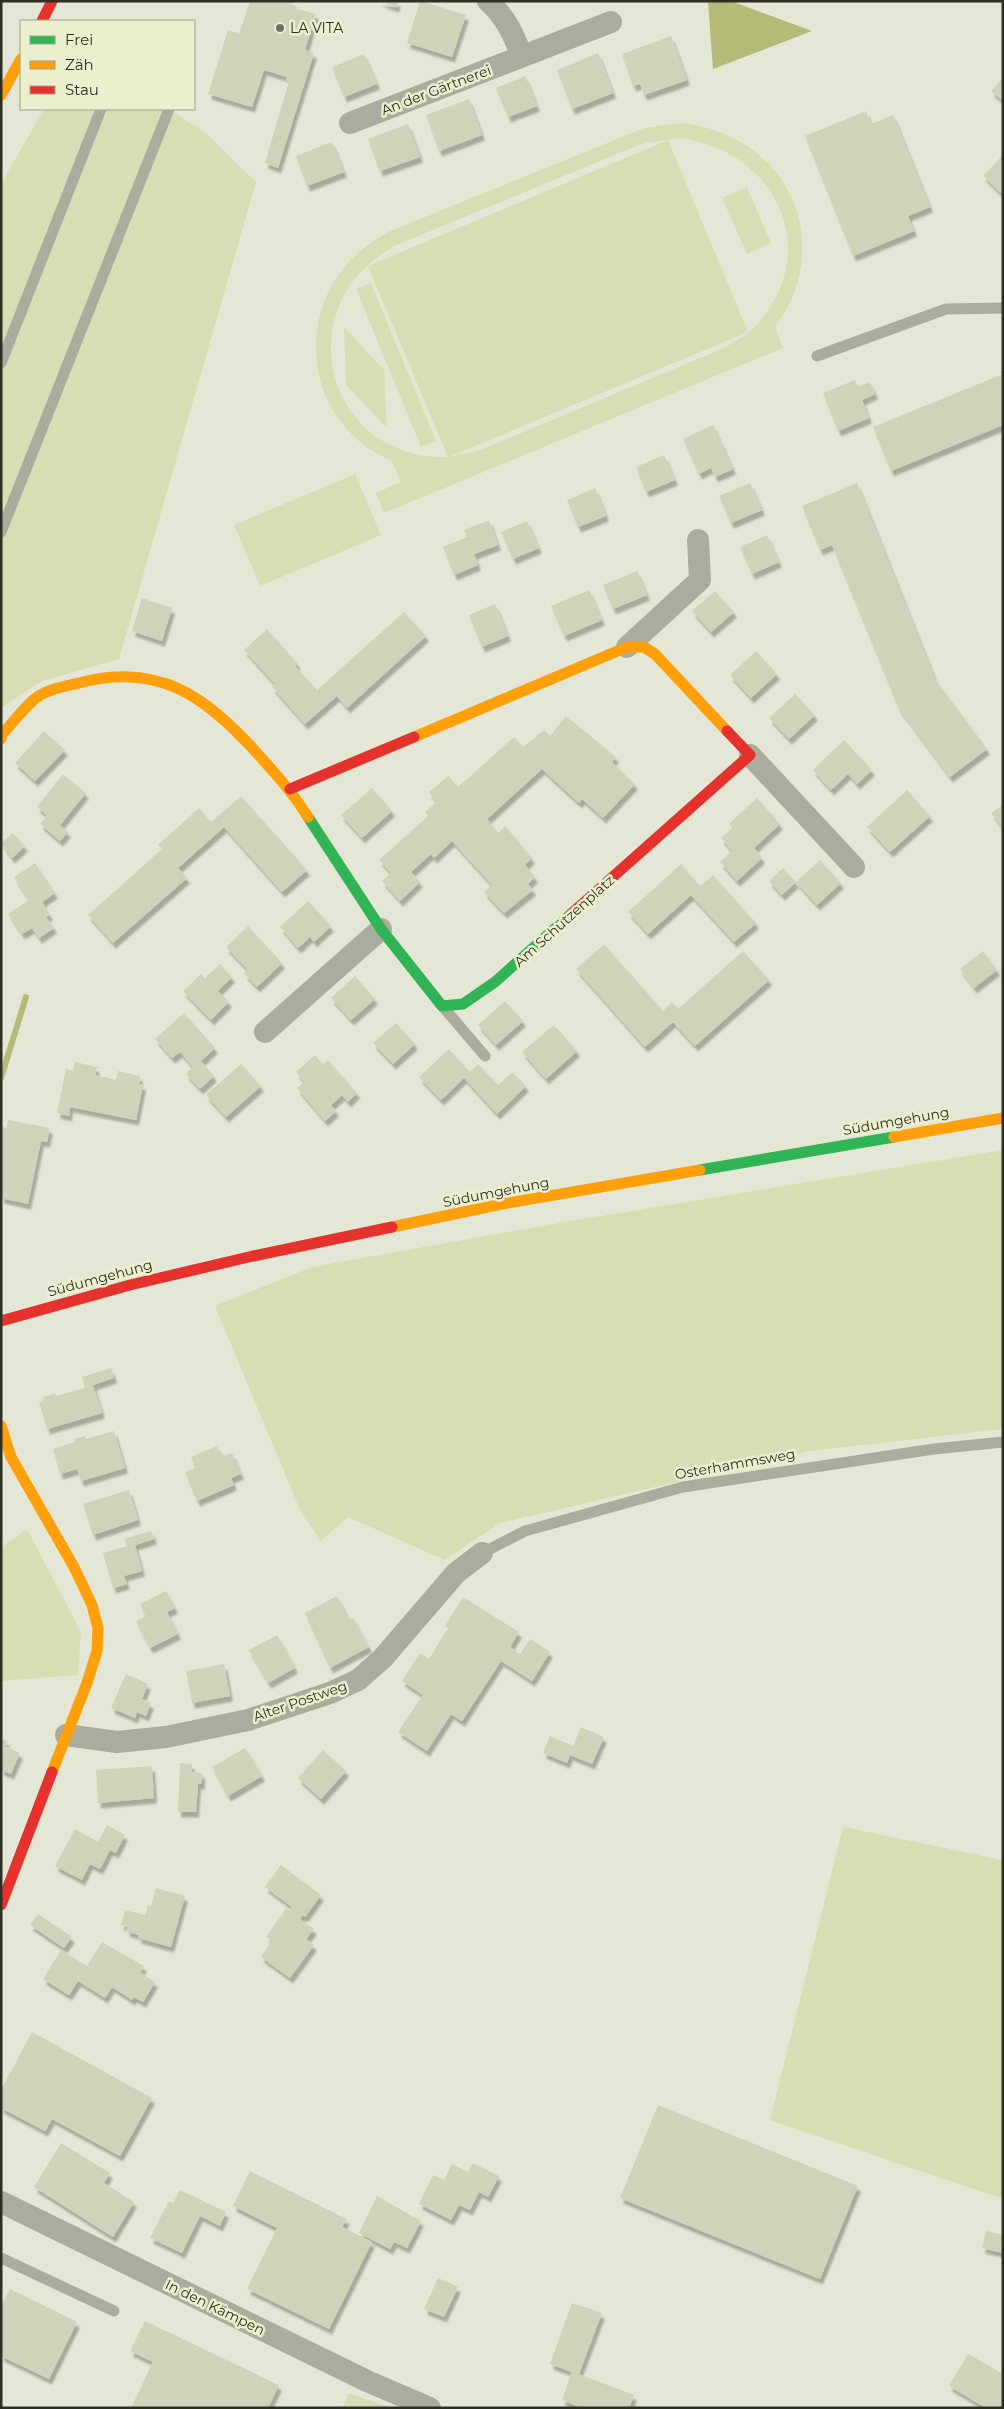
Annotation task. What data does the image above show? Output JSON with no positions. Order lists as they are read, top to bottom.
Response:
{
  "streets": {
    "street": [
      "An der Gärtnerei",
      "Am Schützenplatz",
      "Südumgehung",
      "Alter Postweg",
      "In den Kämpen"
    ],
    "lane": ["Osterhammsweg"]
  },
  "crossings": [
    ["Osterhammsweg", "Alter Postweg"]
  ],
  "places": ["LA VITA"],
  "legend": ["Frei", "Zäh", "Stau"]
}
